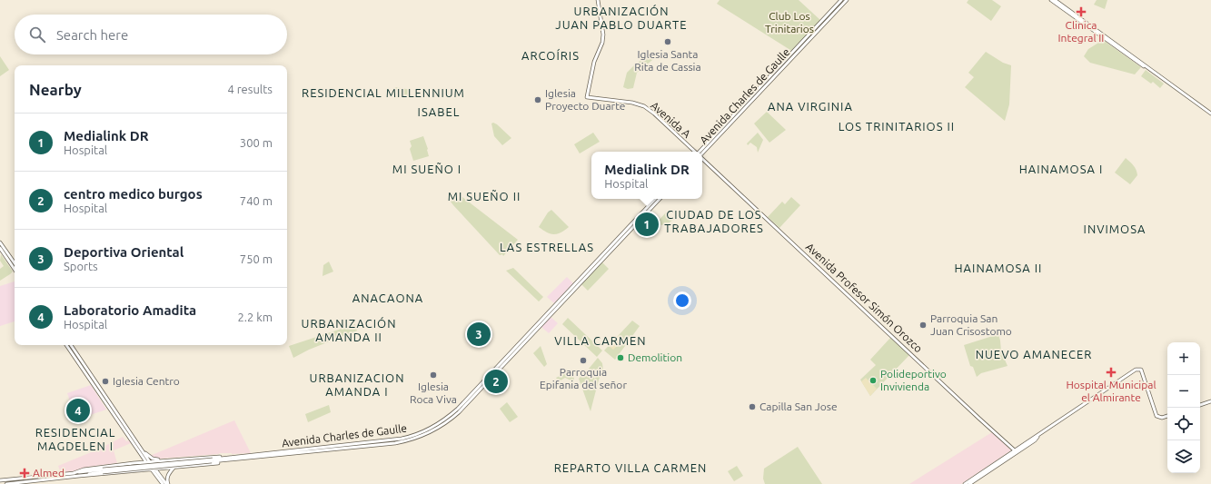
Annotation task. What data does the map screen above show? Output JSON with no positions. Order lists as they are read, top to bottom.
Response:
{
  "streets": {
    "main road": ["Avenida Charles de Gaulle", "Avenida A", "Avenida Profesor Simón Orozco"]
  },
  "districts": [
    "URBANIZACIÓN JUAN PABLO DUARTE",
    "ARCOÍRIS",
    "RESIDENCIAL MILLENNIUM",
    "ANA VIRGINIA",
    "ISABEL",
    "LOS TRINITARIOS II",
    "MI SUEÑO I",
    "HAINAMOSA I",
    "MI SUEÑO II",
    "CIUDAD DE LOS TRABAJADORES",
    "INVIMOSA",
    "LAS ESTRELLAS",
    "HAINAMOSA II",
    "ANACAONA",
    "URBANIZACIÓN AMANDA II",
    "VILLA CARMEN",
    "NUEVO AMANECER",
    "URBANIZACION AMANDA I",
    "RESIDENCIAL MAGDELEN I",
    "REPARTO VILLA CARMEN"
  ],
  "parks": ["Club Los Trinitarios"],
  "places": {
    "health": ["Clinica Integral II", "Hospital Municipal el Almirante", "Almed"],
    "other": [
      "Iglesia Santa Rita de Cassia",
      "Iglesia Proyecto Duarte",
      "Parroquia San Juan Crisostomo",
      "Demolition",
      "Parroquia Epifania del señor",
      "Iglesia Roca Viva",
      "Polideportivo Invivienda",
      "Iglesia Centro",
      "Capilla San Jose"
    ]
  },
  "page": {
    "search": "Search here",
    "heading": ["Nearby", "4 results"],
    "list": [
      {
        "mark": "1",
        "name": "Medialink DR",
        "note": "Hospital",
        "value": "300 m"
      },
      {
        "mark": "2",
        "name": "centro medico burgos",
        "note": "Hospital",
        "value": "740 m"
      },
      {
        "mark": "3",
        "name": "Deportiva Oriental",
        "note": "Sports",
        "value": "750 m"
      },
      {
        "mark": "4",
        "name": "Laboratorio Amadita",
        "note": "Hospital",
        "value": "2.2 km"
      }
    ],
    "popup": ["Medialink DR", "Hospital"],
    "pins": [
      "1",
      "3",
      "2",
      "4"
    ],
    "map_buttons": ["+", "−"]
  }
}
